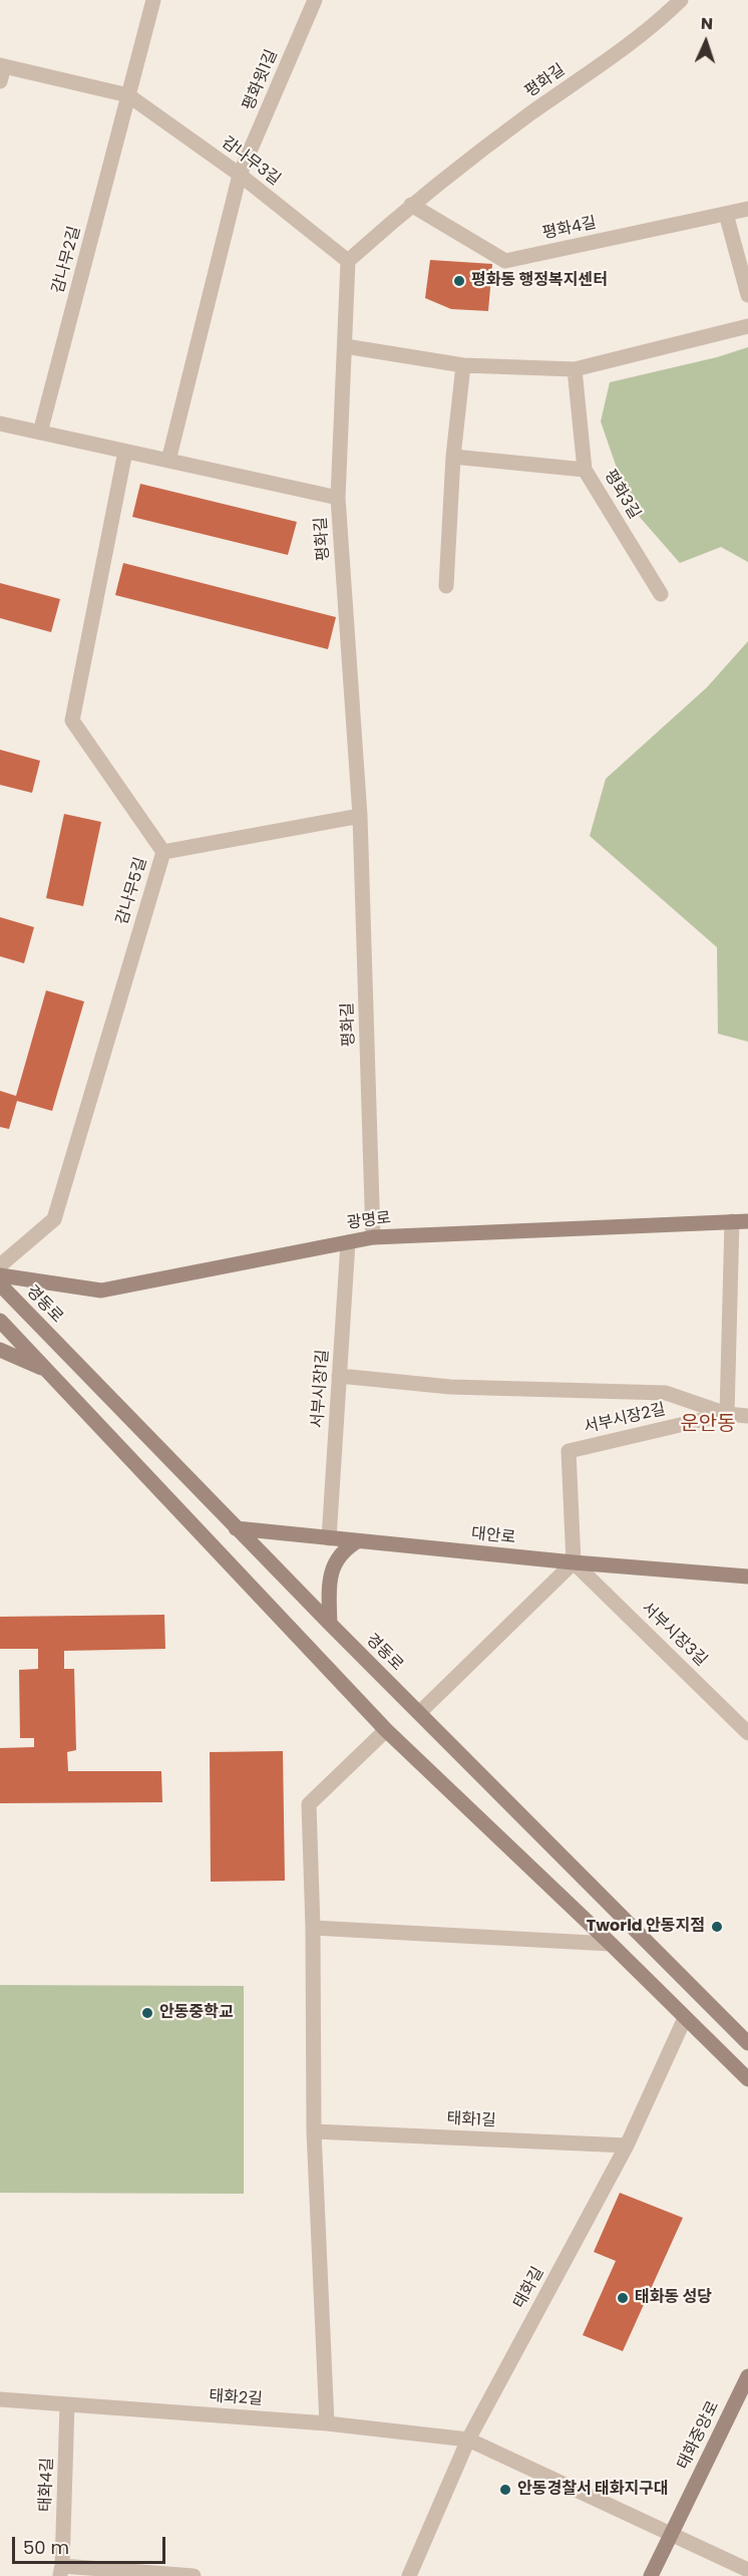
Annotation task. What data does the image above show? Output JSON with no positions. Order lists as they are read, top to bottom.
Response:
{
  "streets": {
    "street": [
      "평화윗1길",
      "평화길",
      "감나무3길",
      "평화4길",
      "감나무2길",
      "평화3길",
      "감나무5길",
      "광명로",
      "경동로",
      "서부시장1길",
      "서부시장2길",
      "대안로",
      "서부시장3길",
      "태화1길",
      "태화길",
      "태화2길",
      "태화중앙로",
      "태화4길"
    ]
  },
  "crossings": [
    ["평화윗1길", "감나무3길"],
    ["평화길", "감나무3길"],
    ["평화길", "평화4길"],
    ["평화길", "광명로"],
    ["감나무3길", "감나무2길"],
    ["광명로", "서부시장1길"],
    ["경동로", "대안로"],
    ["서부시장1길", "대안로"],
    ["서부시장2길", "대안로"],
    ["서부시장2길", "서부시장3길"],
    ["대안로", "서부시장3길"],
    ["태화1길", "태화길"],
    ["태화길", "태화2길"],
    ["태화2길", "태화중앙로"],
    ["태화2길", "태화4길"]
  ],
  "districts": ["운안동"],
  "places": [
    "평화동 행정복지센터",
    "Tworld 안동지점",
    "안동중학교",
    "태화동 성당",
    "안동경찰서 태화지구대"
  ],
  "scale_bar": "50 m",
  "north": "top"
}
